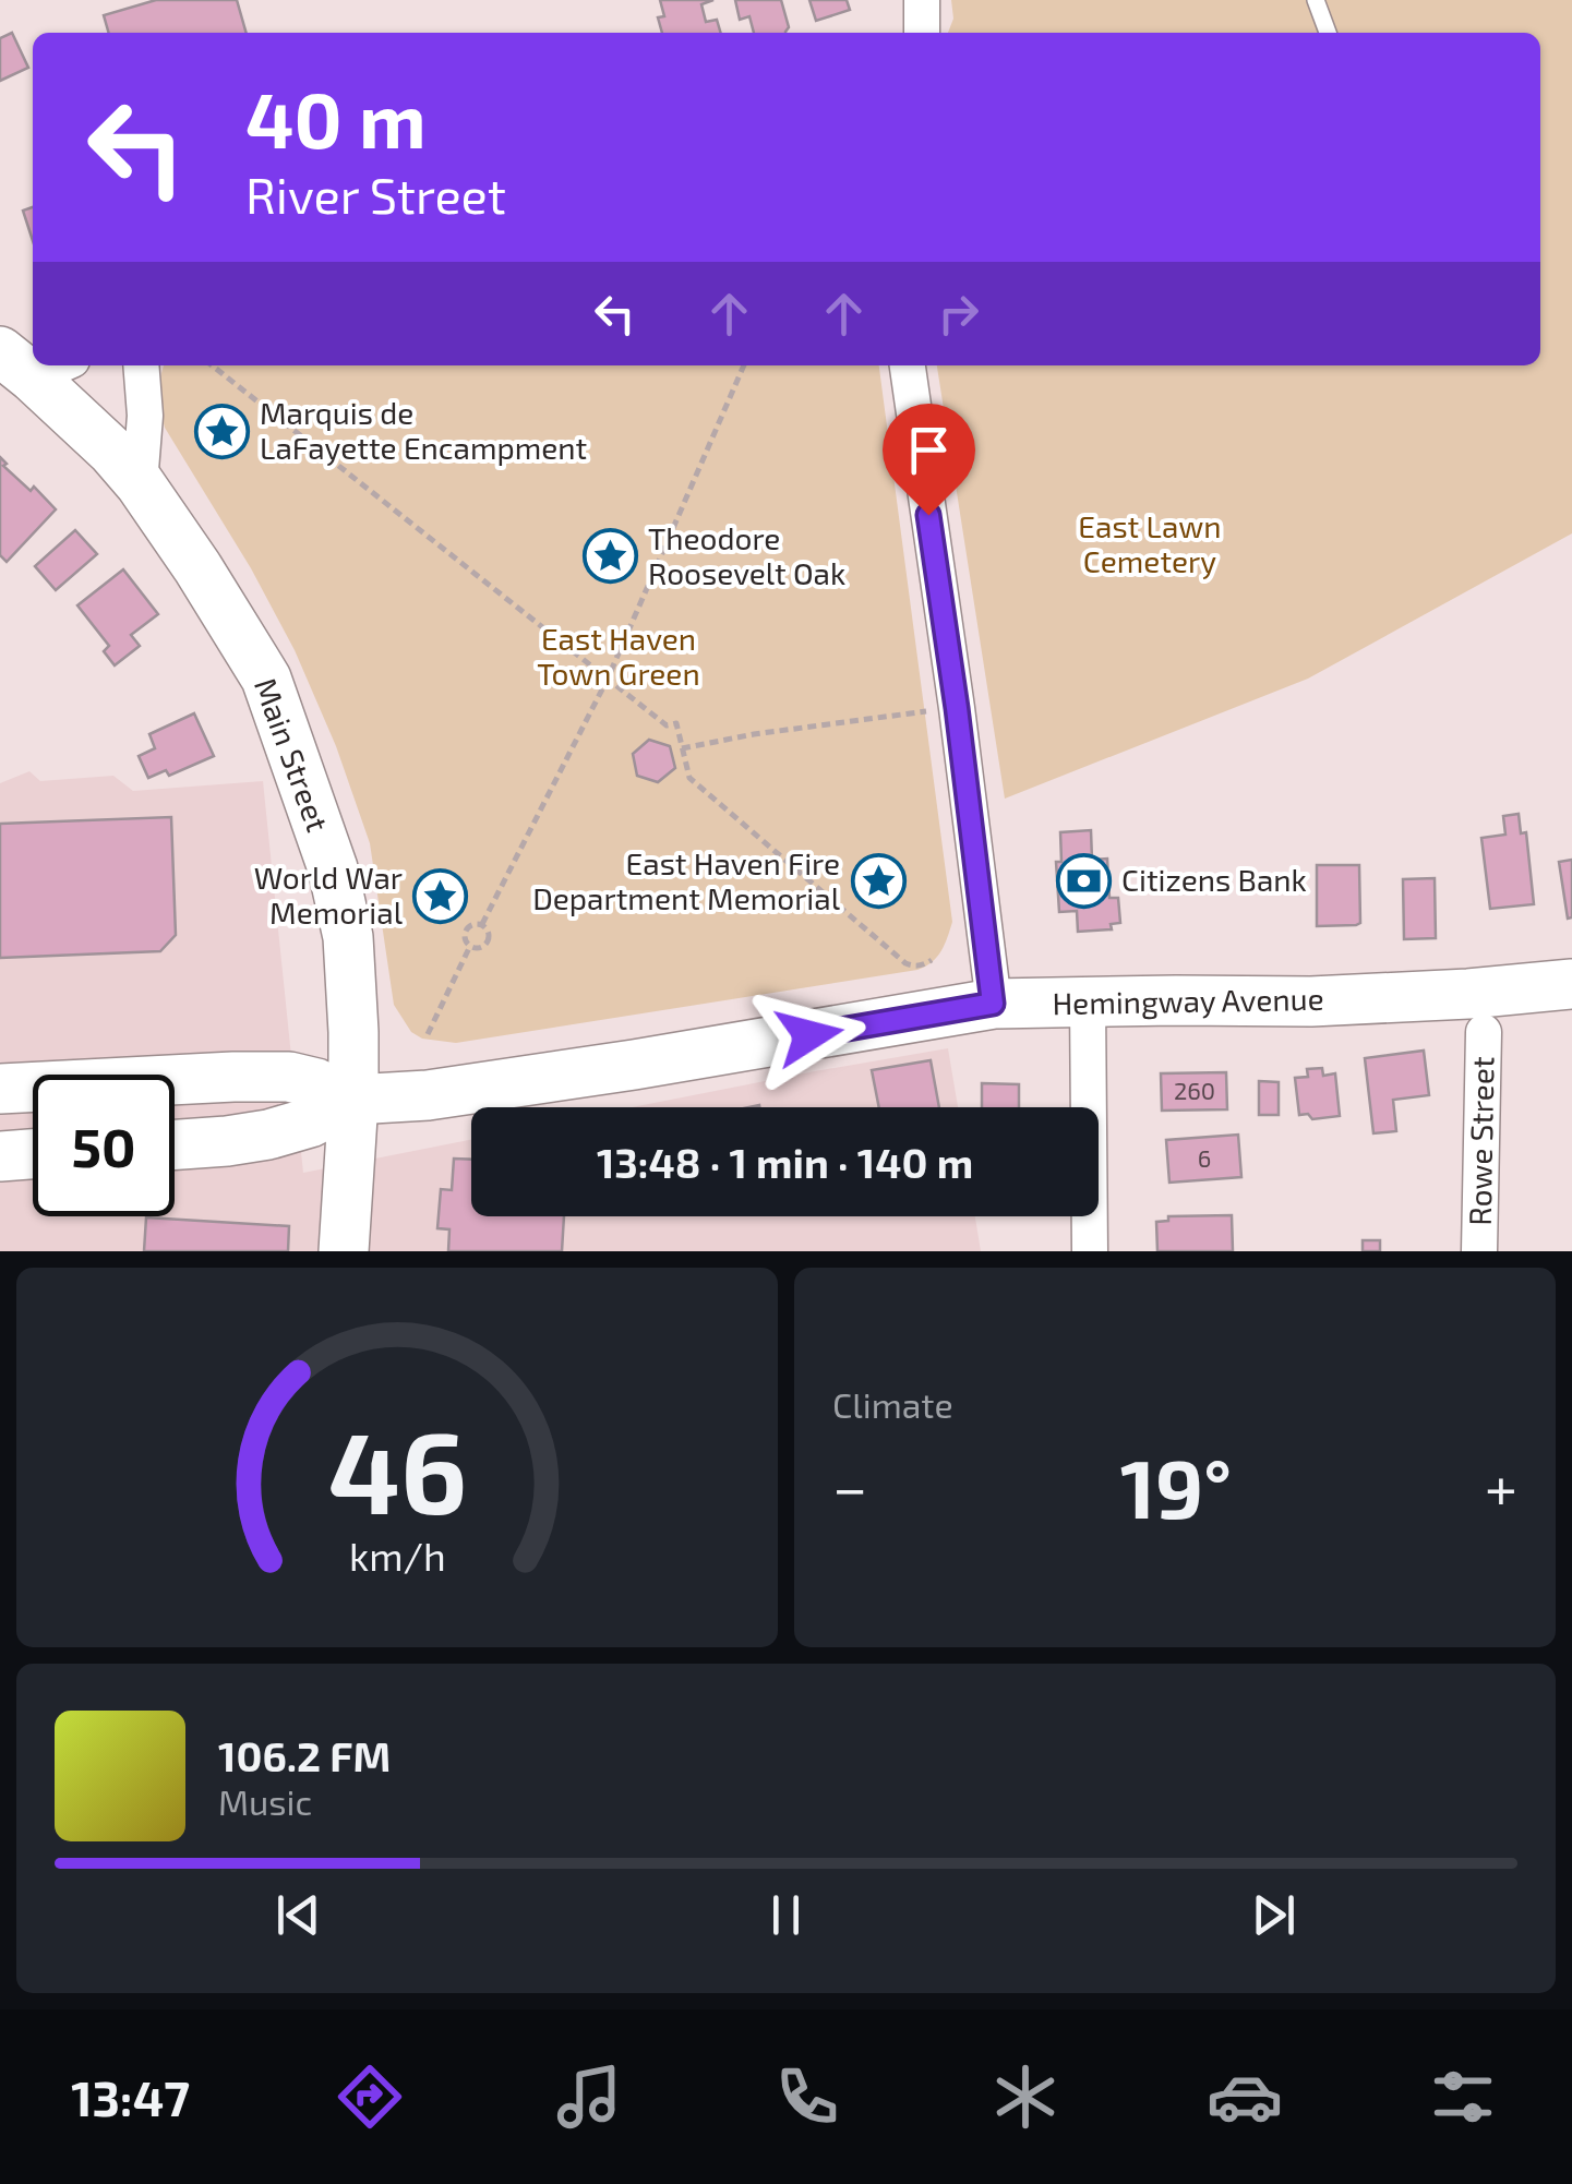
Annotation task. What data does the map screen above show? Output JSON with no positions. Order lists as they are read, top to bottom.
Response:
{
  "streets": {
    "main road": ["Main Street", "Hemingway Avenue"],
    "street": ["Rowe Street"]
  },
  "crossings": [
    ["Main Street", "Hemingway Avenue"]
  ],
  "parks": ["East Lawn Cemetery", "East Haven Town Green"],
  "places": {
    "place": [
      "Marquis de LaFayette Encampment",
      "Theodore Roosevelt Oak",
      "East Haven Fire Department Memorial",
      "World War Memorial"
    ],
    "bank": ["Citizens Bank"]
  },
  "house_numbers": ["260", "6"],
  "page": {
    "turn": ["40 m", "River Street"],
    "limit": "50",
    "trip": "13:48 · 1 min · 140 m",
    "tile": "Climate",
    "heat": ["−", "19°", "+"],
    "song": ["106.2 FM", "Music"],
    "tabs": "13:47",
    "gauge": ["46", "km/h"]
  }
}
